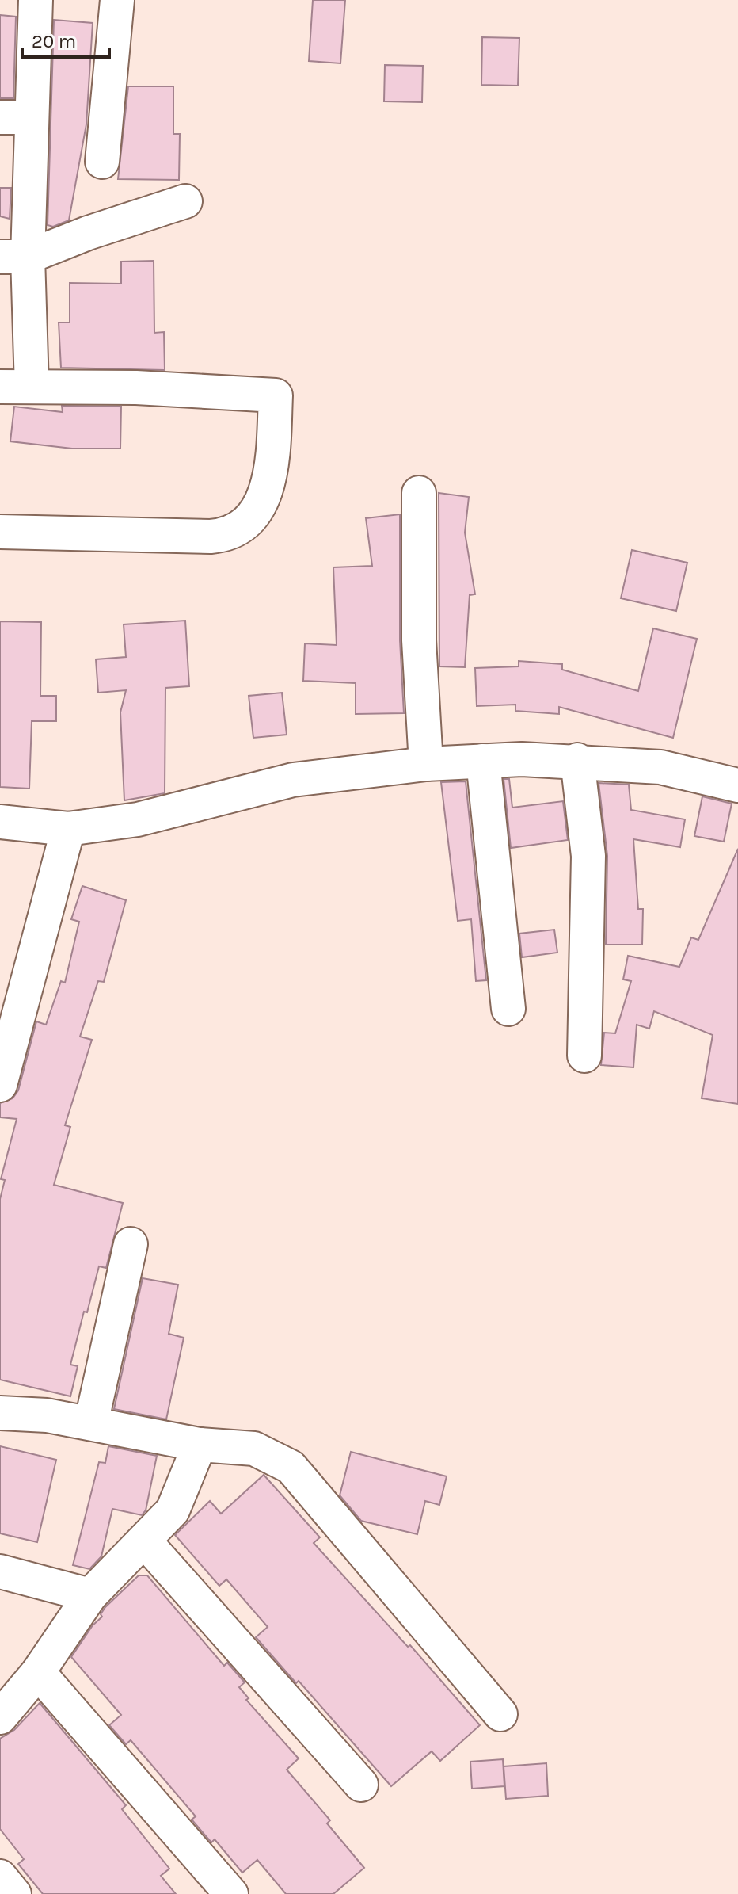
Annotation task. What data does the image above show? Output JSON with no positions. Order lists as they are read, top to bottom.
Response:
{
  "scale_bar": "20 m"
}
